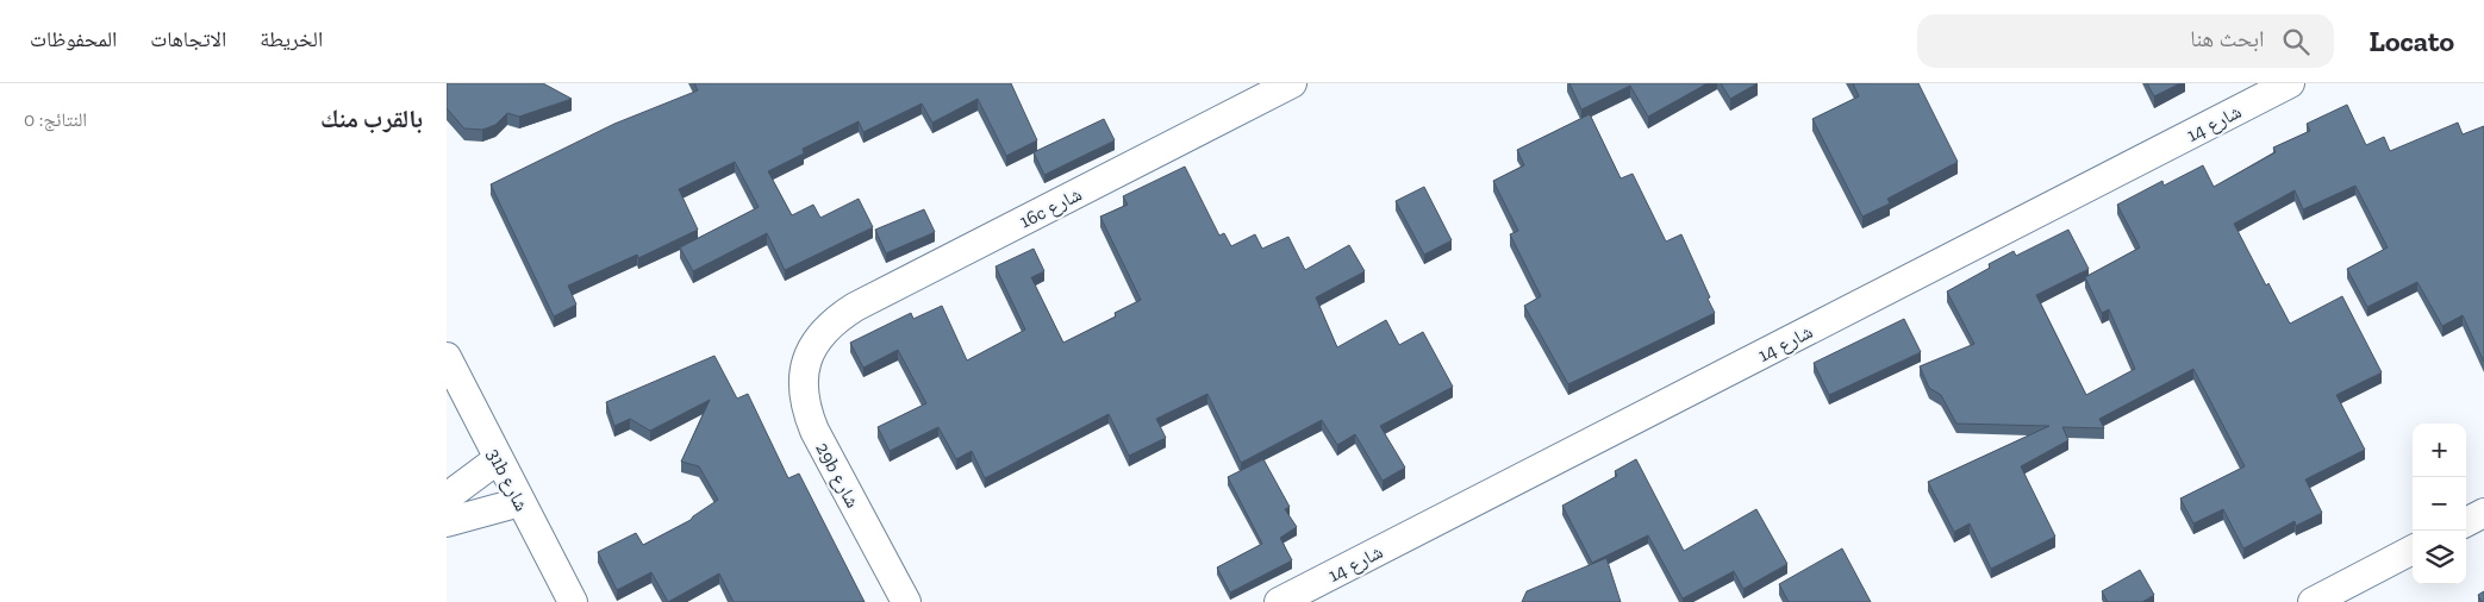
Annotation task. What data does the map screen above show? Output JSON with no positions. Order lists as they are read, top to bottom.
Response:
{
  "streets": {
    "street": [
      "شارع 14",
      "16c شارع",
      "29b شارع",
      "31b شارع"
    ]
  },
  "crossings": [
    ["16c شارع", "29b شارع"]
  ],
  "page": {
    "header": "Locato",
    "search": "ابحث هنا",
    "nav": ["الخريطة", "الاتجاهات", "المحفوظات"],
    "heading": ["بالقرب منك", "النتائج: 0"],
    "map_buttons": ["+", "−"]
  }
}
